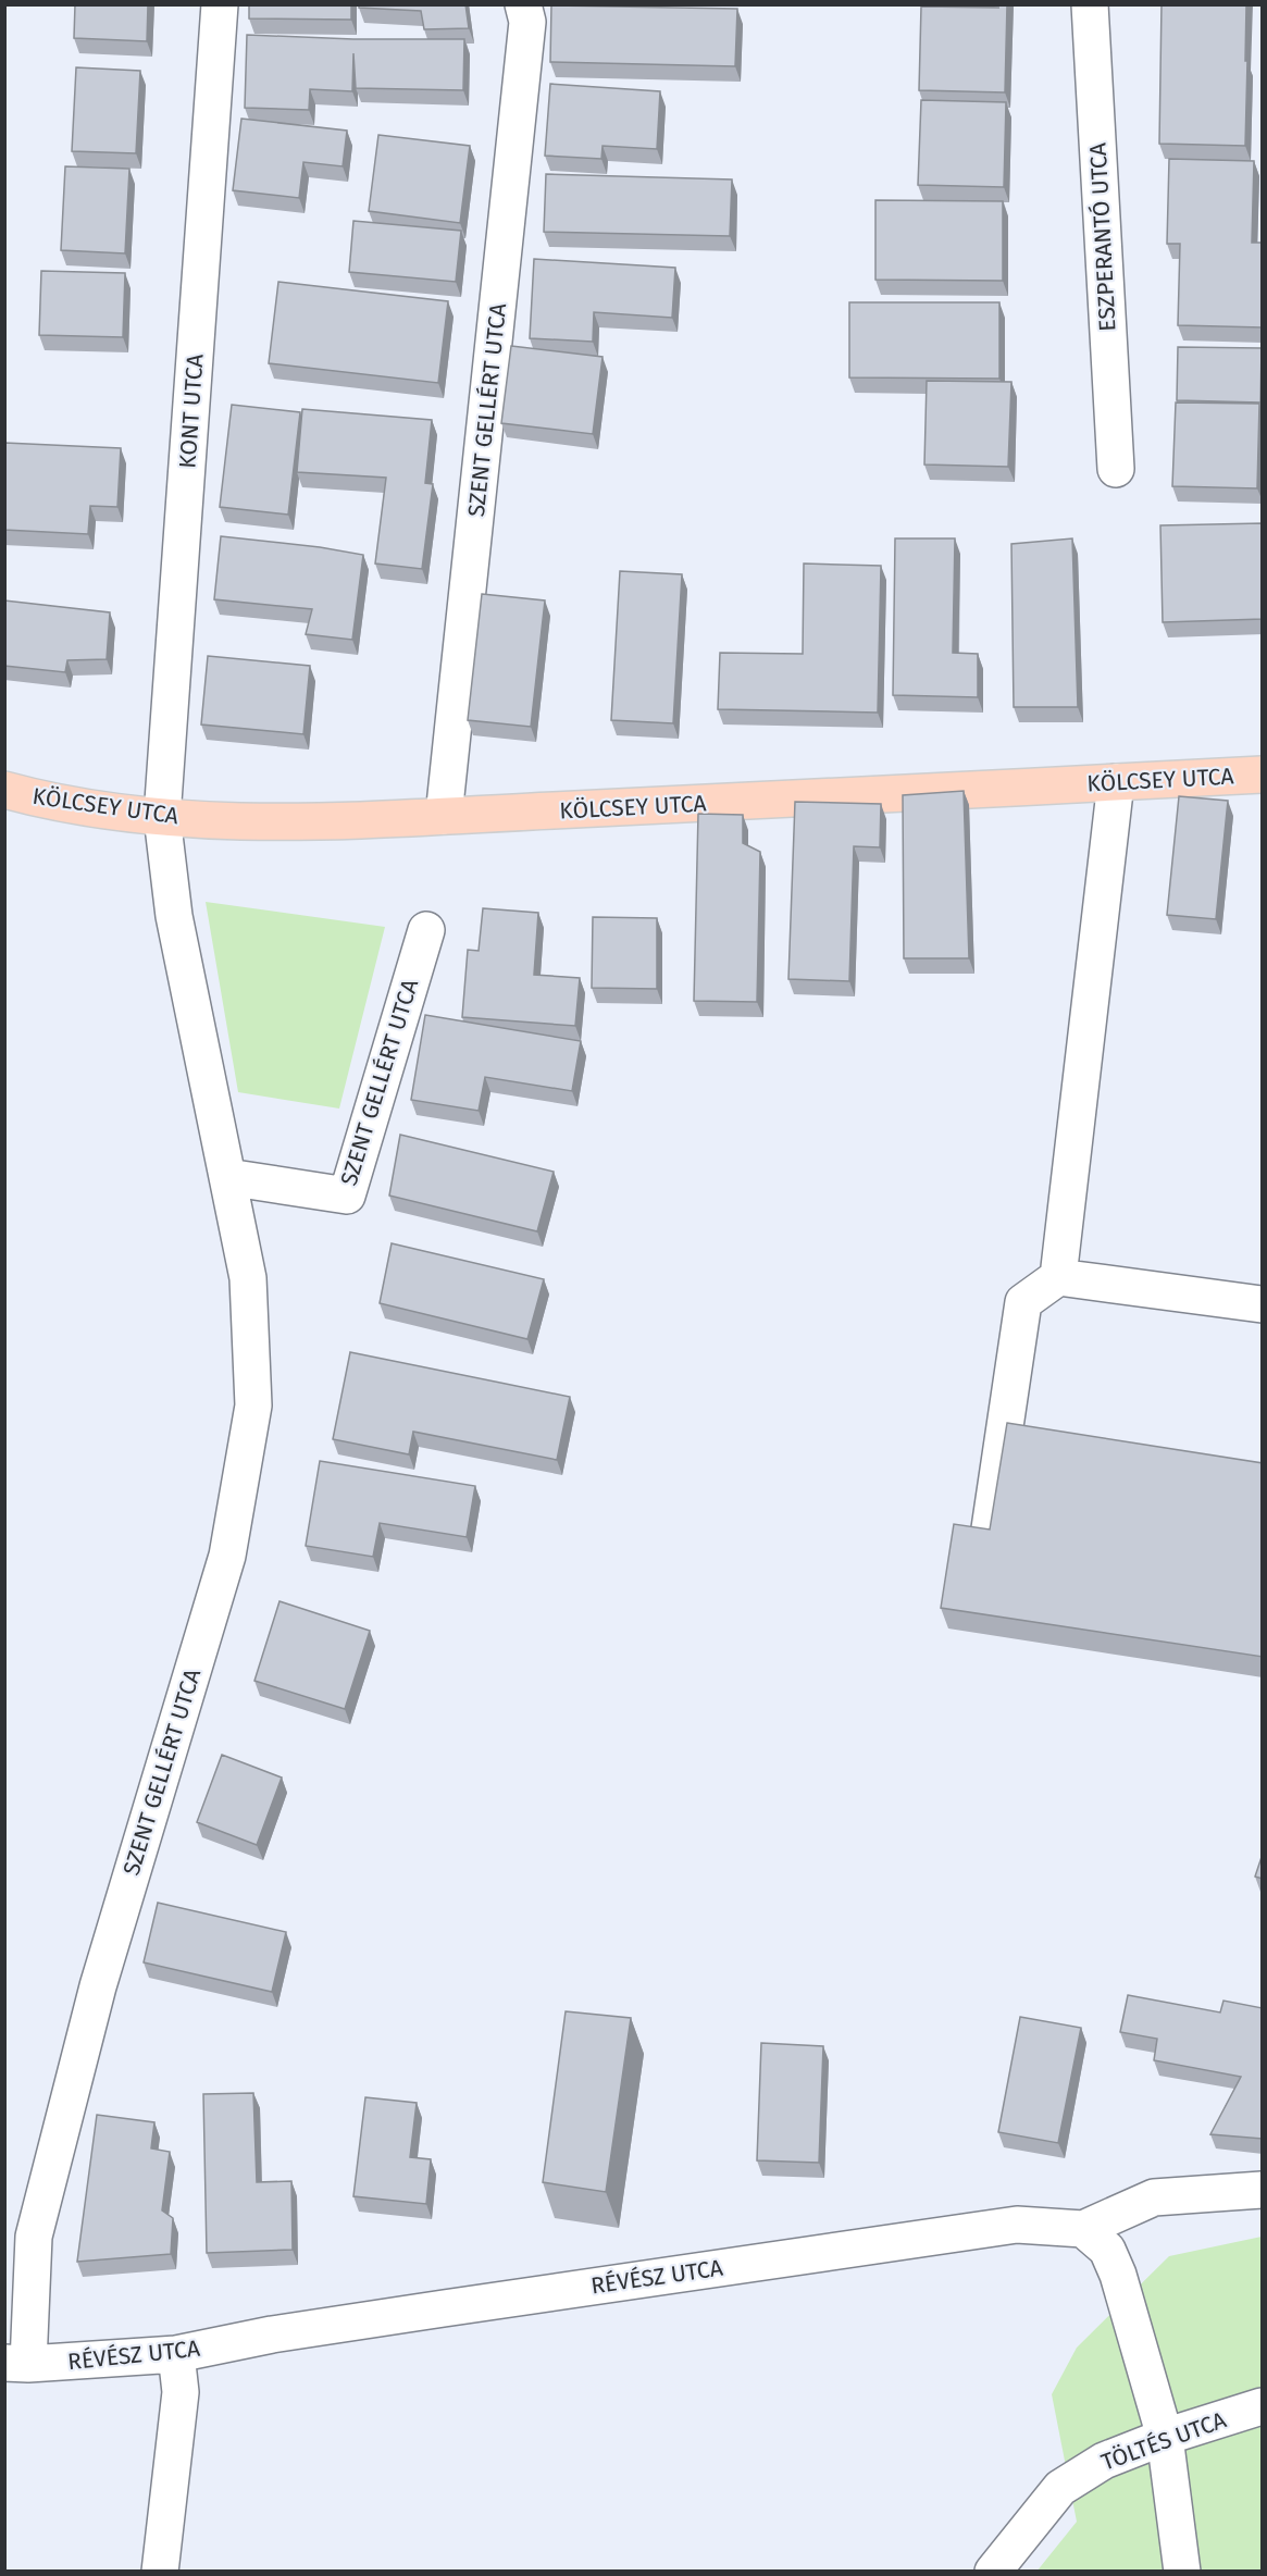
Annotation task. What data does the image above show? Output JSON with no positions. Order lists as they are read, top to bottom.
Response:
{
  "streets": {
    "main road": ["KÖLCSEY UTCA"],
    "street": [
      "ESZPERANTÓ UTCA",
      "SZENT GELLÉRT UTCA",
      "KONT UTCA",
      "RÉVÉSZ UTCA",
      "TÖLTÉS UTCA"
    ]
  },
  "crossings": [
    ["SZENT GELLÉRT UTCA", "KONT UTCA"],
    ["SZENT GELLÉRT UTCA", "KÖLCSEY UTCA"],
    ["SZENT GELLÉRT UTCA", "RÉVÉSZ UTCA"],
    ["KONT UTCA", "KÖLCSEY UTCA"]
  ]
}
